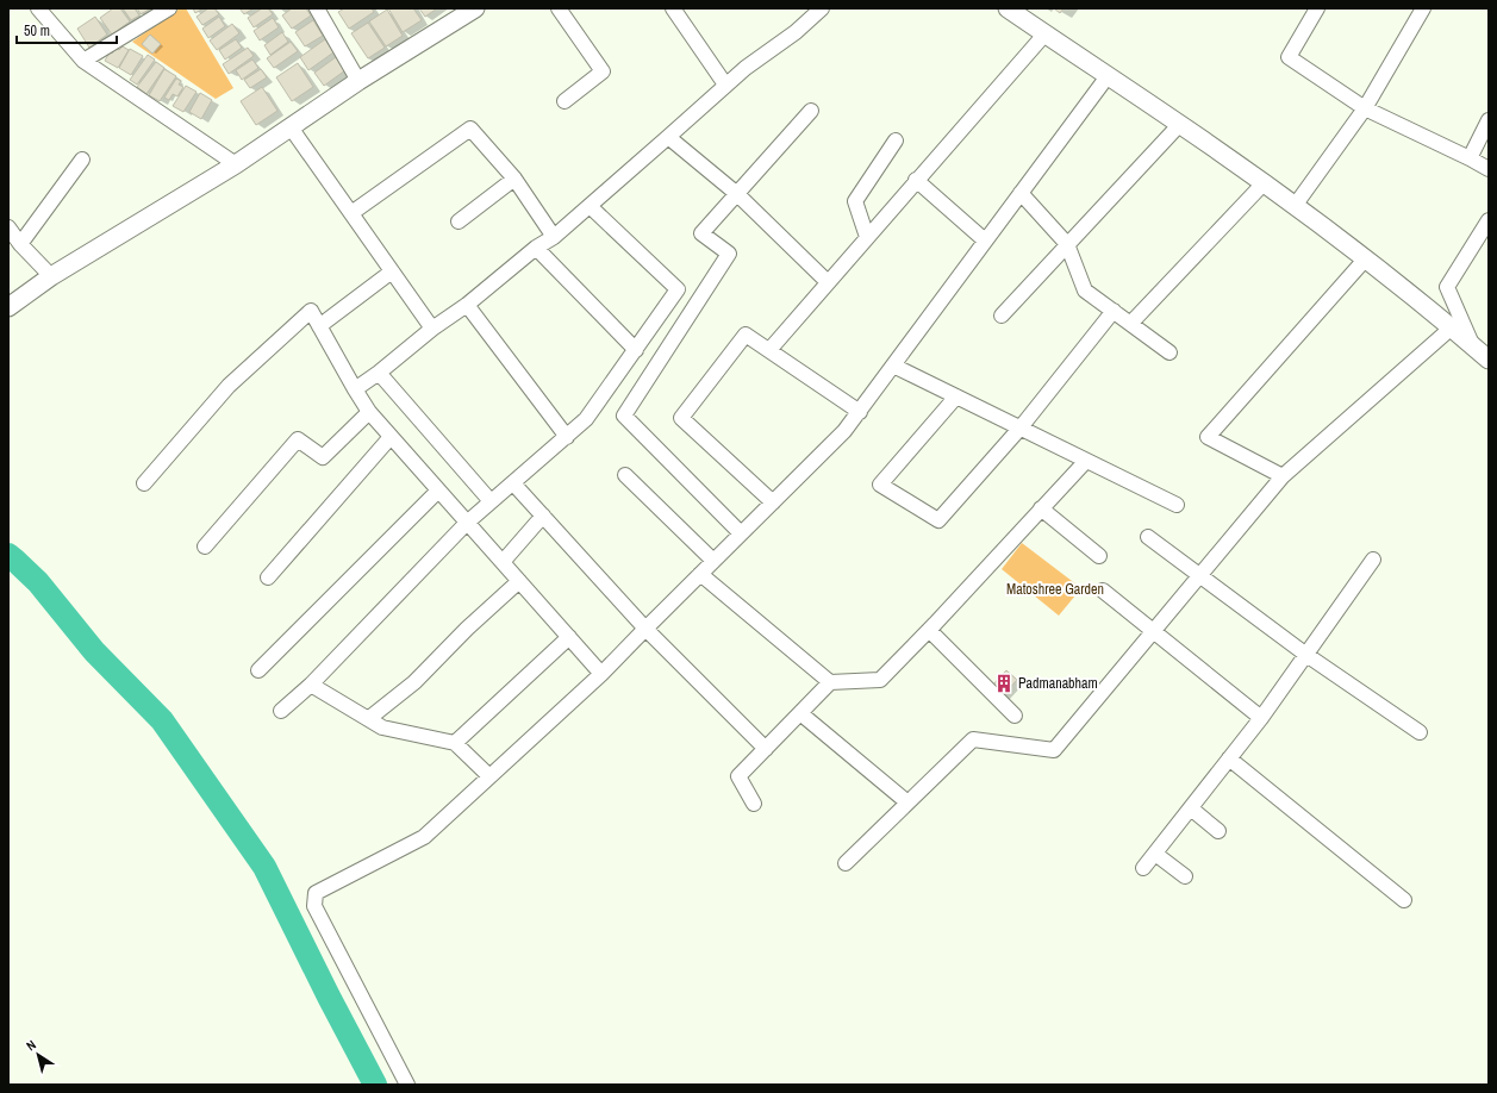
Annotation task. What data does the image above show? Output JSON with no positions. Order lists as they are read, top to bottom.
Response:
{
  "parks": ["Matoshree Garden"],
  "places": {
    "building": ["Padmanabham"]
  },
  "scale_bar": "50 m",
  "north": "top left"
}
